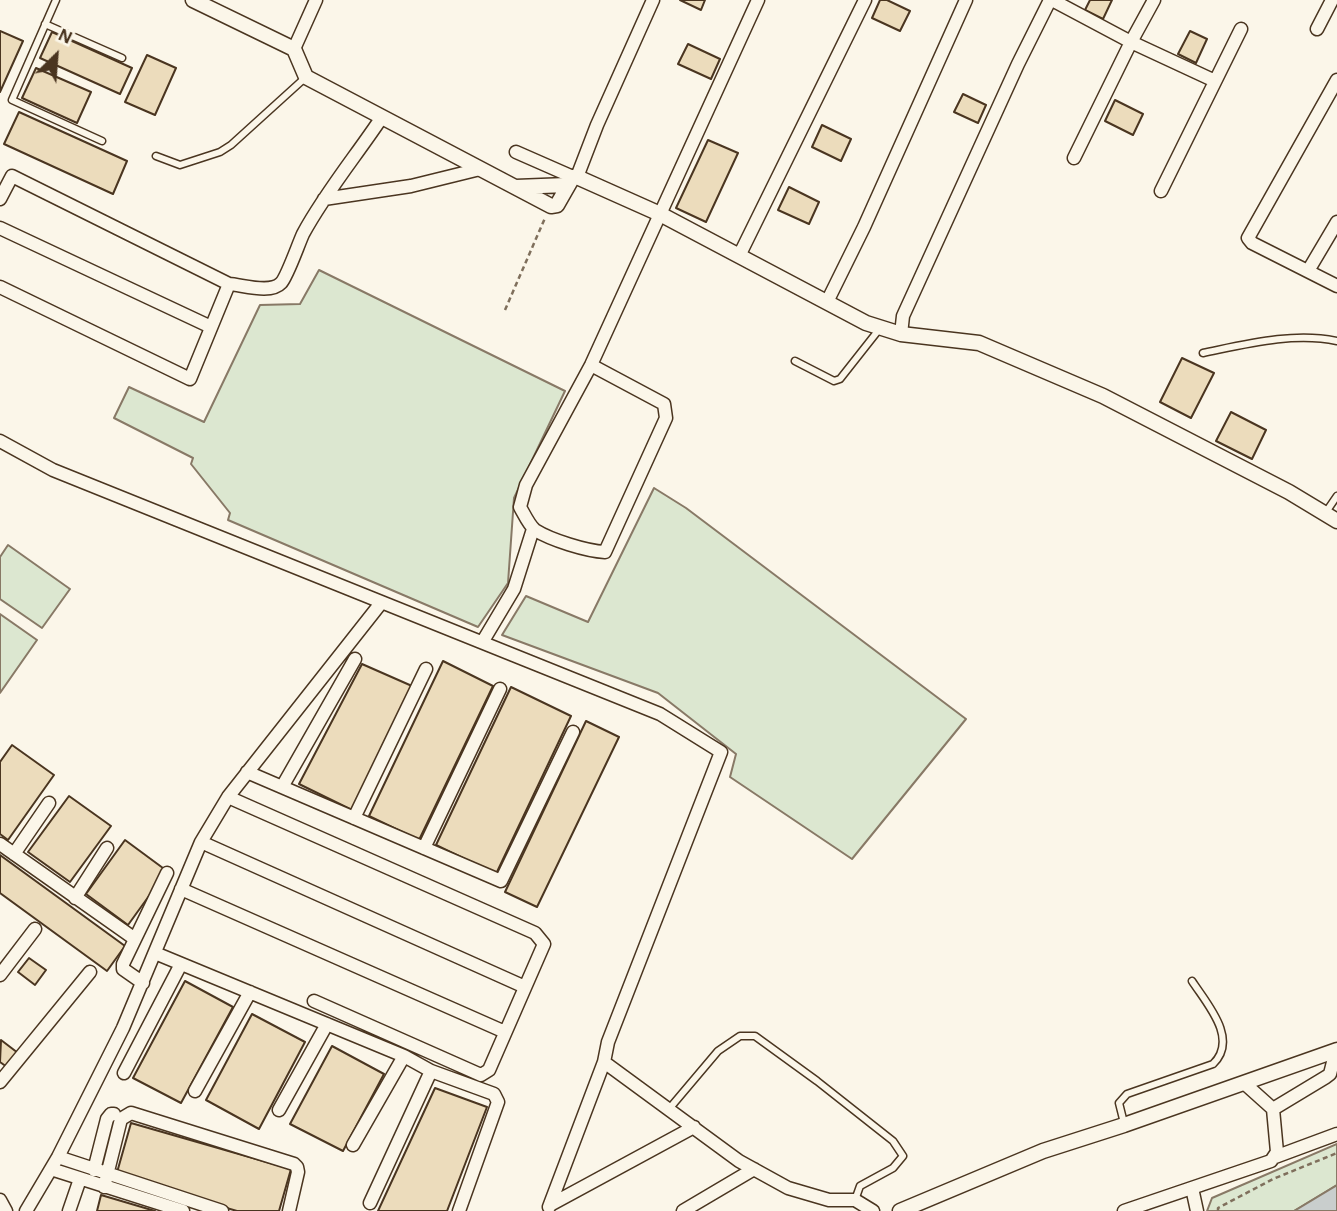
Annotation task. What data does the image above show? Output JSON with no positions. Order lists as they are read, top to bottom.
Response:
{
  "north": "top right"
}
